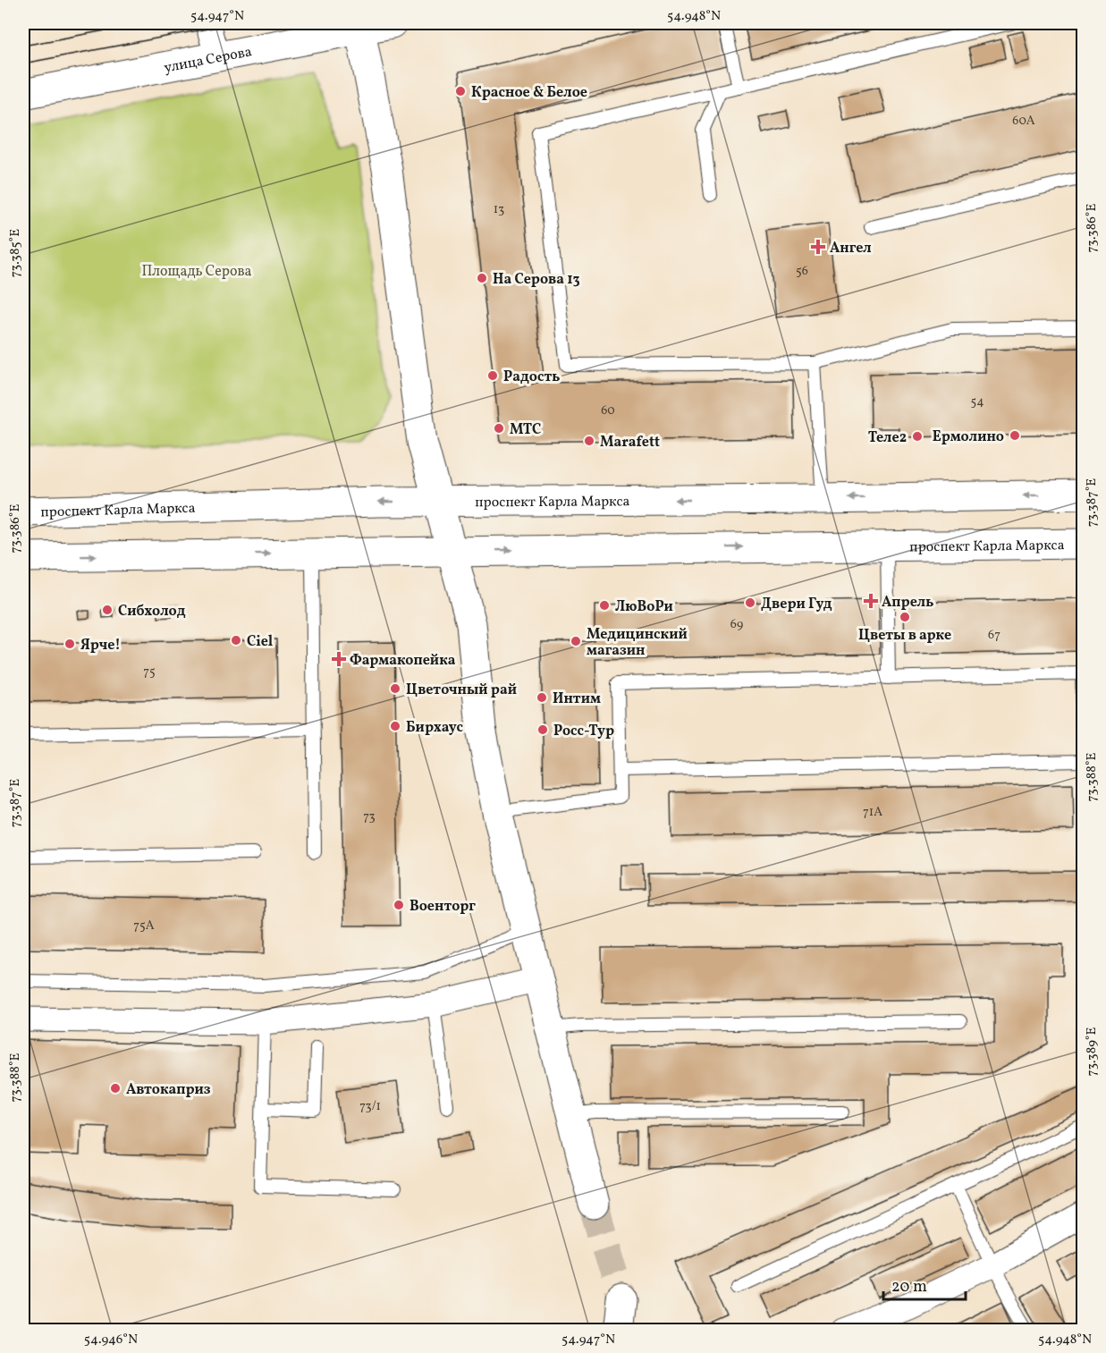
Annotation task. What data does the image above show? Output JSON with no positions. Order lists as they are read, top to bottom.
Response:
{
  "streets": {
    "main road": ["улица Серова", "проспект Карла Маркса"]
  },
  "parks": ["Площадь Серова"],
  "places": {
    "other": [
      "Красное & Белое",
      "На Серова 13",
      "Радость",
      "МТС",
      "Ермолино",
      "Теле2",
      "Marafett",
      "Двери Гуд",
      "ЛюВоРи",
      "Сибхолод",
      "Цветы в арке",
      "Ciel",
      "Медицинский магазин",
      "Ярче!",
      "Цветочный рай",
      "Интим",
      "Бирхаус",
      "Росс-Тур",
      "Военторг",
      "Автокаприз"
    ],
    "health": ["Ангел", "Апрель", "Фармакопейка"]
  },
  "house_numbers": [
    "60А",
    "13",
    "56",
    "54",
    "60",
    "69",
    "67",
    "75",
    "71А",
    "73",
    "75А",
    "73/1"
  ],
  "scale_bar": "20 m",
  "coordinates": [
    "54.947°N",
    "54.948°N",
    "73.386°E",
    "73.385°E",
    "73.387°E",
    "73.388°E",
    "73.389°E",
    "54.946°N"
  ]
}
